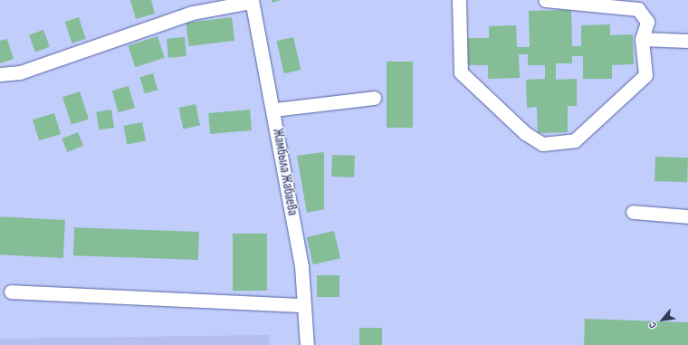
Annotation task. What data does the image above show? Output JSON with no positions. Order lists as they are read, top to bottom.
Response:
{
  "streets": {
    "street": ["Жамбыла Жабаева"]
  },
  "north": "bottom left"
}
